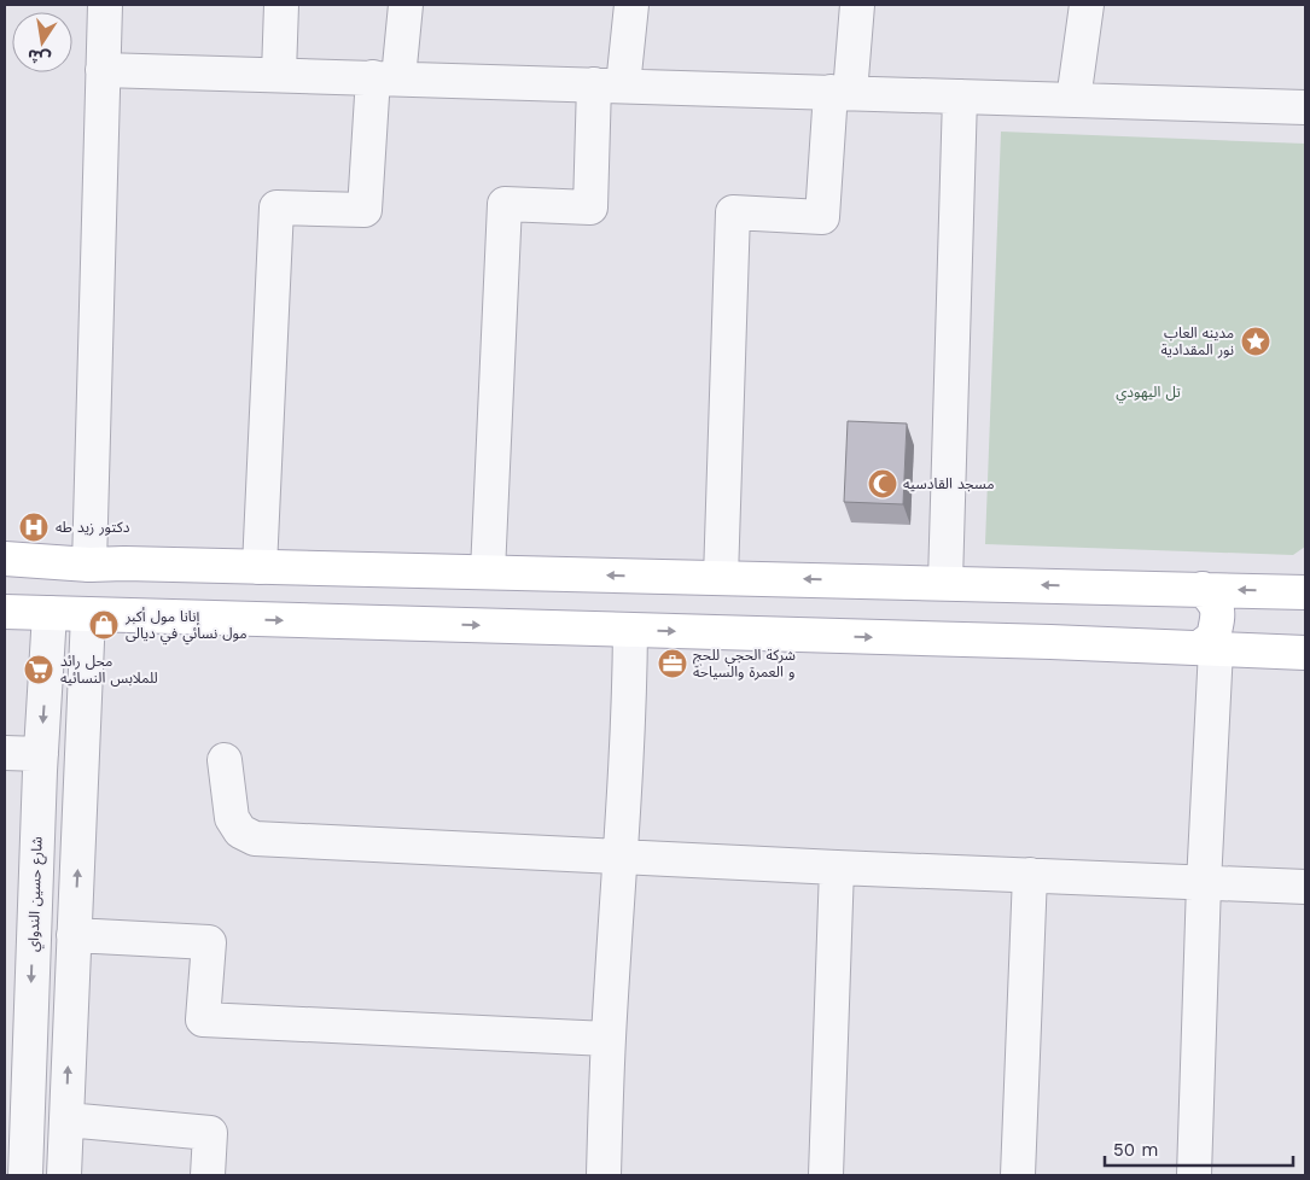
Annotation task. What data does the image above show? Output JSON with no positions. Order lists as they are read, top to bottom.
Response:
{
  "streets": {
    "street": ["شارع حسين الندواي"]
  },
  "parks": ["تل اليهودي"],
  "places": {
    "place": ["مدينه العاب نور المقدادية"],
    "mosque": ["مسجد القادسيه"],
    "hospital": ["دكتور زيد طه"],
    "shop": ["إنانا مول أكبر مول نسائي في ديالى"],
    "office": ["شركة الحجي للحج و العمرة والسياحة"],
    "supermarket": ["محل رائد للملابس النسائيه"]
  },
  "scale_bar": "50 m",
  "north": "bottom"
}
